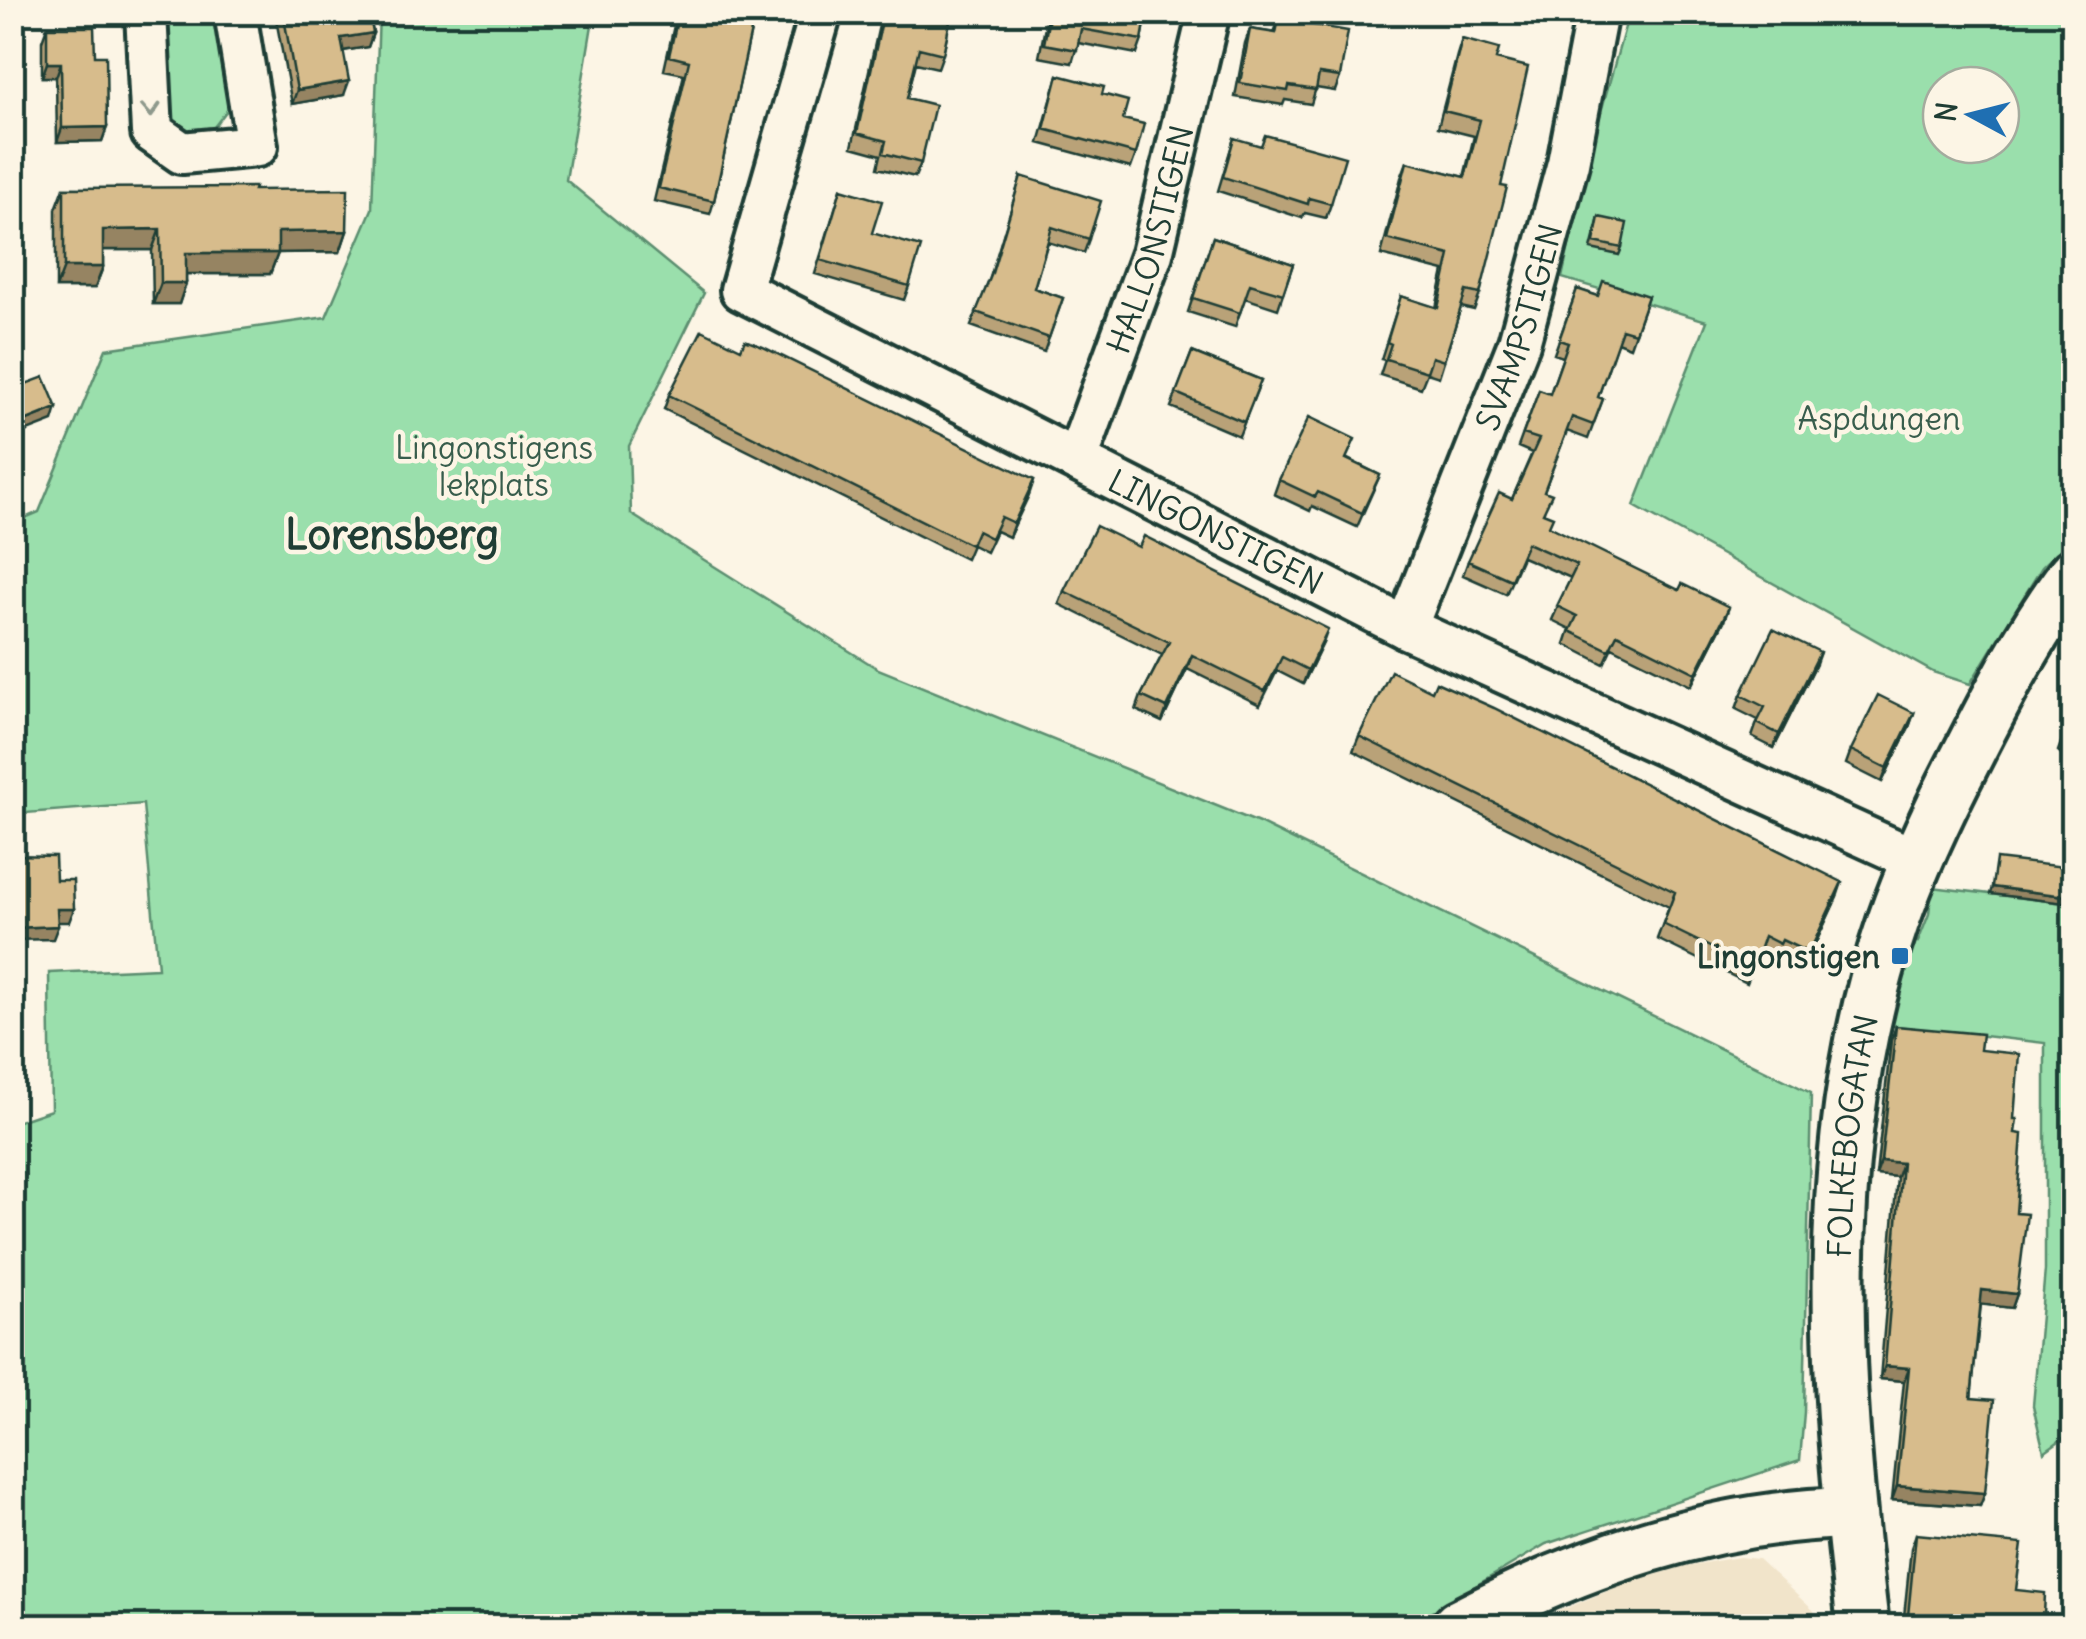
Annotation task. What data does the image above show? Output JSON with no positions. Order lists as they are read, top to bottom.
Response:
{
  "streets": {
    "street": [
      "HALLONSTIGEN",
      "SVAMPSTIGEN",
      "LINGONSTIGEN",
      "FOLKEBOGATAN"
    ]
  },
  "crossings": [
    ["HALLONSTIGEN", "LINGONSTIGEN"],
    ["SVAMPSTIGEN", "LINGONSTIGEN"],
    ["LINGONSTIGEN", "FOLKEBOGATAN"]
  ],
  "districts": ["Lorensberg"],
  "parks": ["Aspdungen", "Lingonstigens lekplats"],
  "places": {
    "transit": ["Lingonstigen"]
  },
  "north": "left"
}
